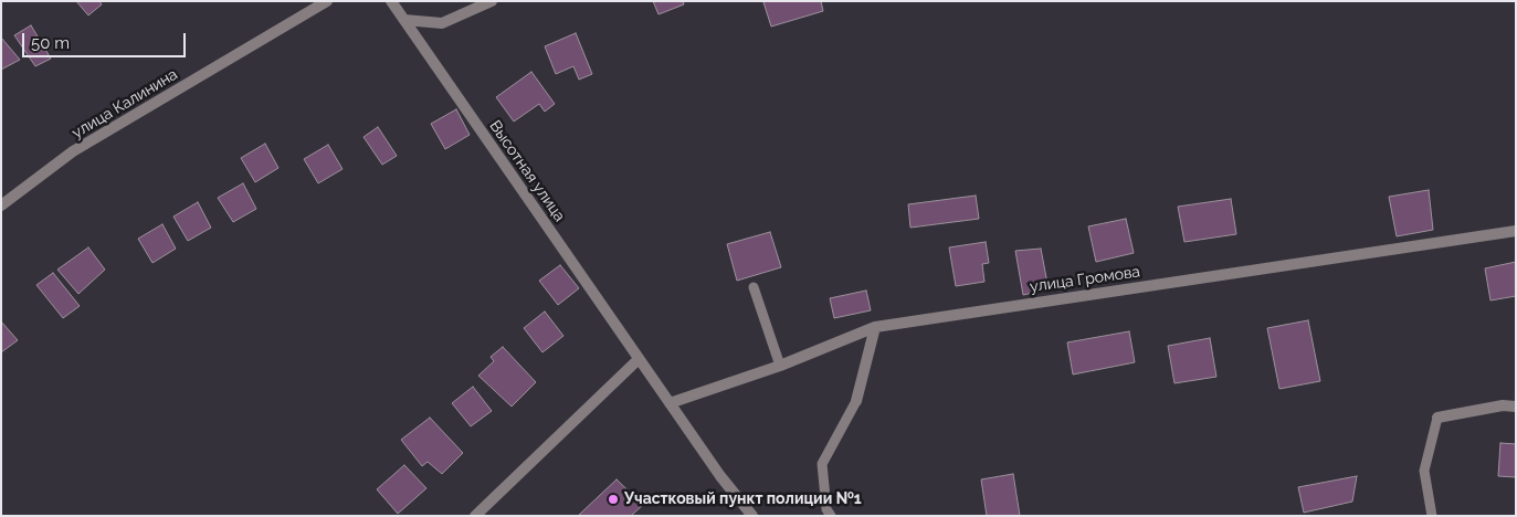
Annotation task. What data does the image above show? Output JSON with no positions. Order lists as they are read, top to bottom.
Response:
{
  "streets": {
    "street": ["улица Калинина", "Высотная улица", "улица Громова"]
  },
  "crossings": [
    ["Высотная улица", "улица Громова"]
  ],
  "places": ["Участковый пункт полиции №1"],
  "scale_bar": "50 m"
}
